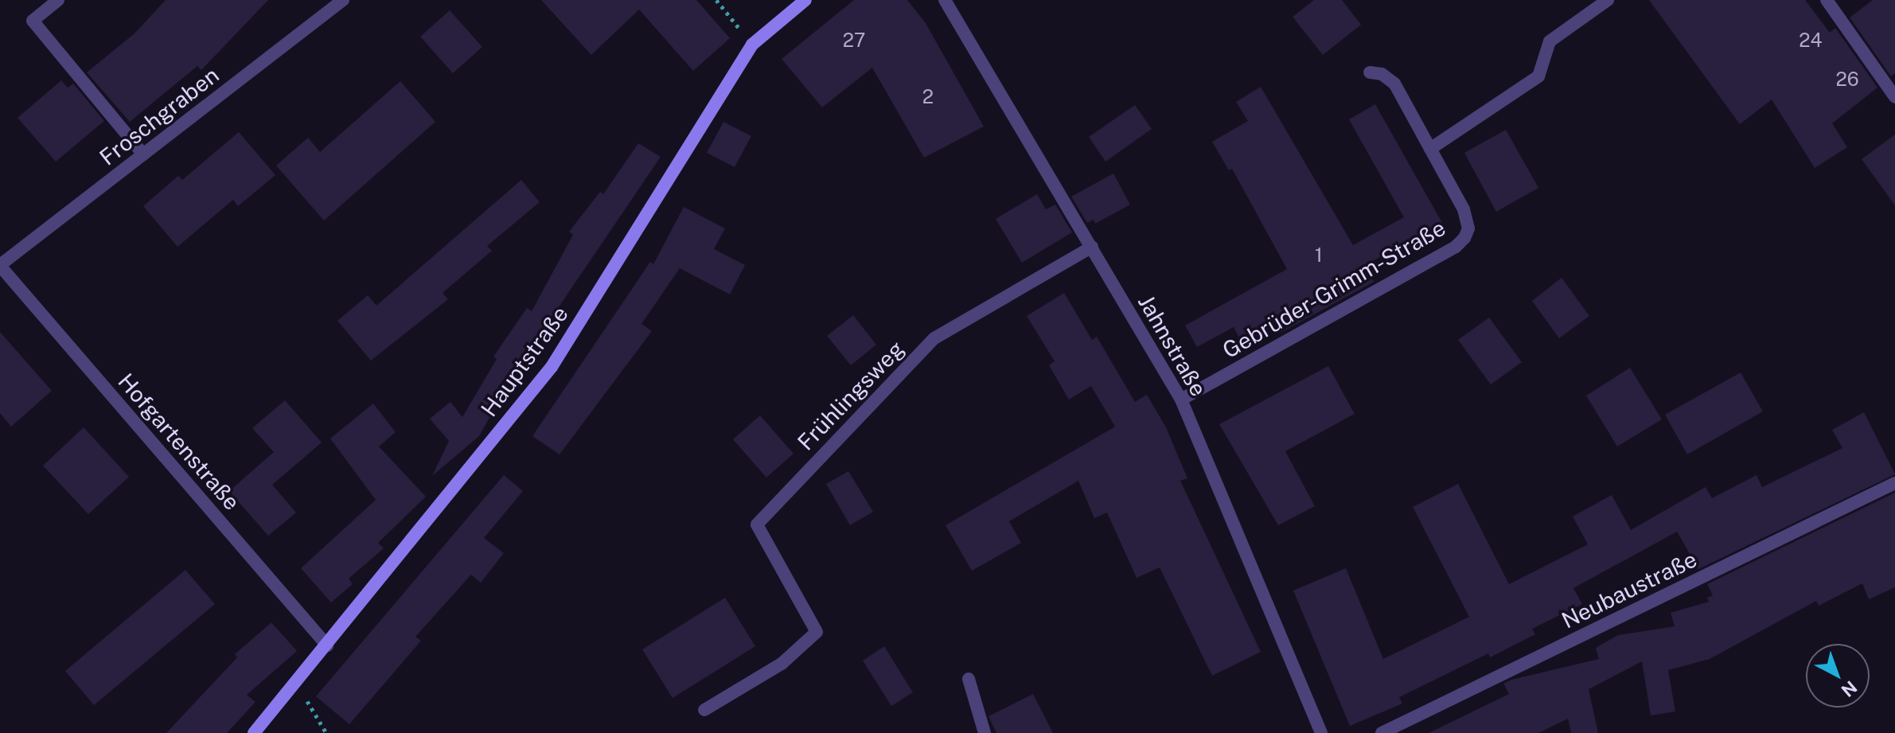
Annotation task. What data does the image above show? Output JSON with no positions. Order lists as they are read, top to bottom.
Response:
{
  "streets": {
    "street": [
      "Froschgraben",
      "Gebrüder-Grimm-Straße",
      "Jahnstraße",
      "Hauptstraße",
      "Frühlingsweg",
      "Hofgartenstraße",
      "Neubaustraße"
    ]
  },
  "crossings": [
    ["Froschgraben", "Hofgartenstraße"],
    ["Gebrüder-Grimm-Straße", "Jahnstraße"],
    ["Jahnstraße", "Frühlingsweg"],
    ["Hauptstraße", "Hofgartenstraße"]
  ],
  "house_numbers": [
    "27",
    "24",
    "26",
    "2",
    "1"
  ],
  "north": "bottom right"
}
